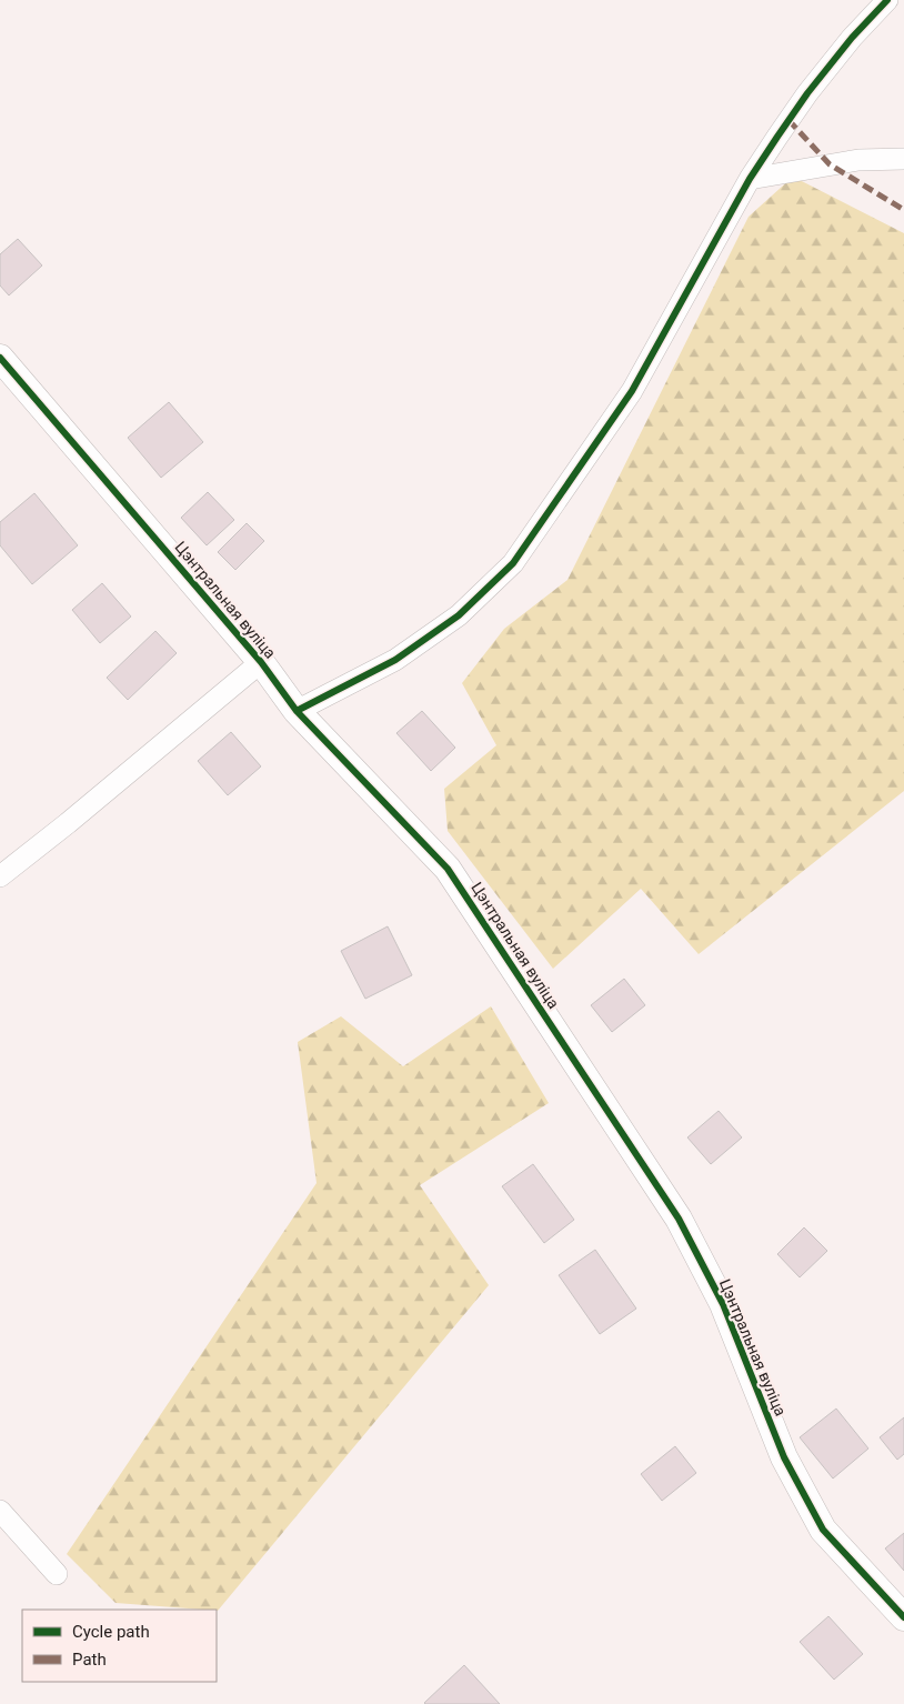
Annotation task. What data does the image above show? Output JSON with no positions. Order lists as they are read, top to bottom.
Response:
{
  "streets": {
    "street": ["Цэнтральная вуліца"]
  },
  "legend": ["Cycle path", "Path"]
}
